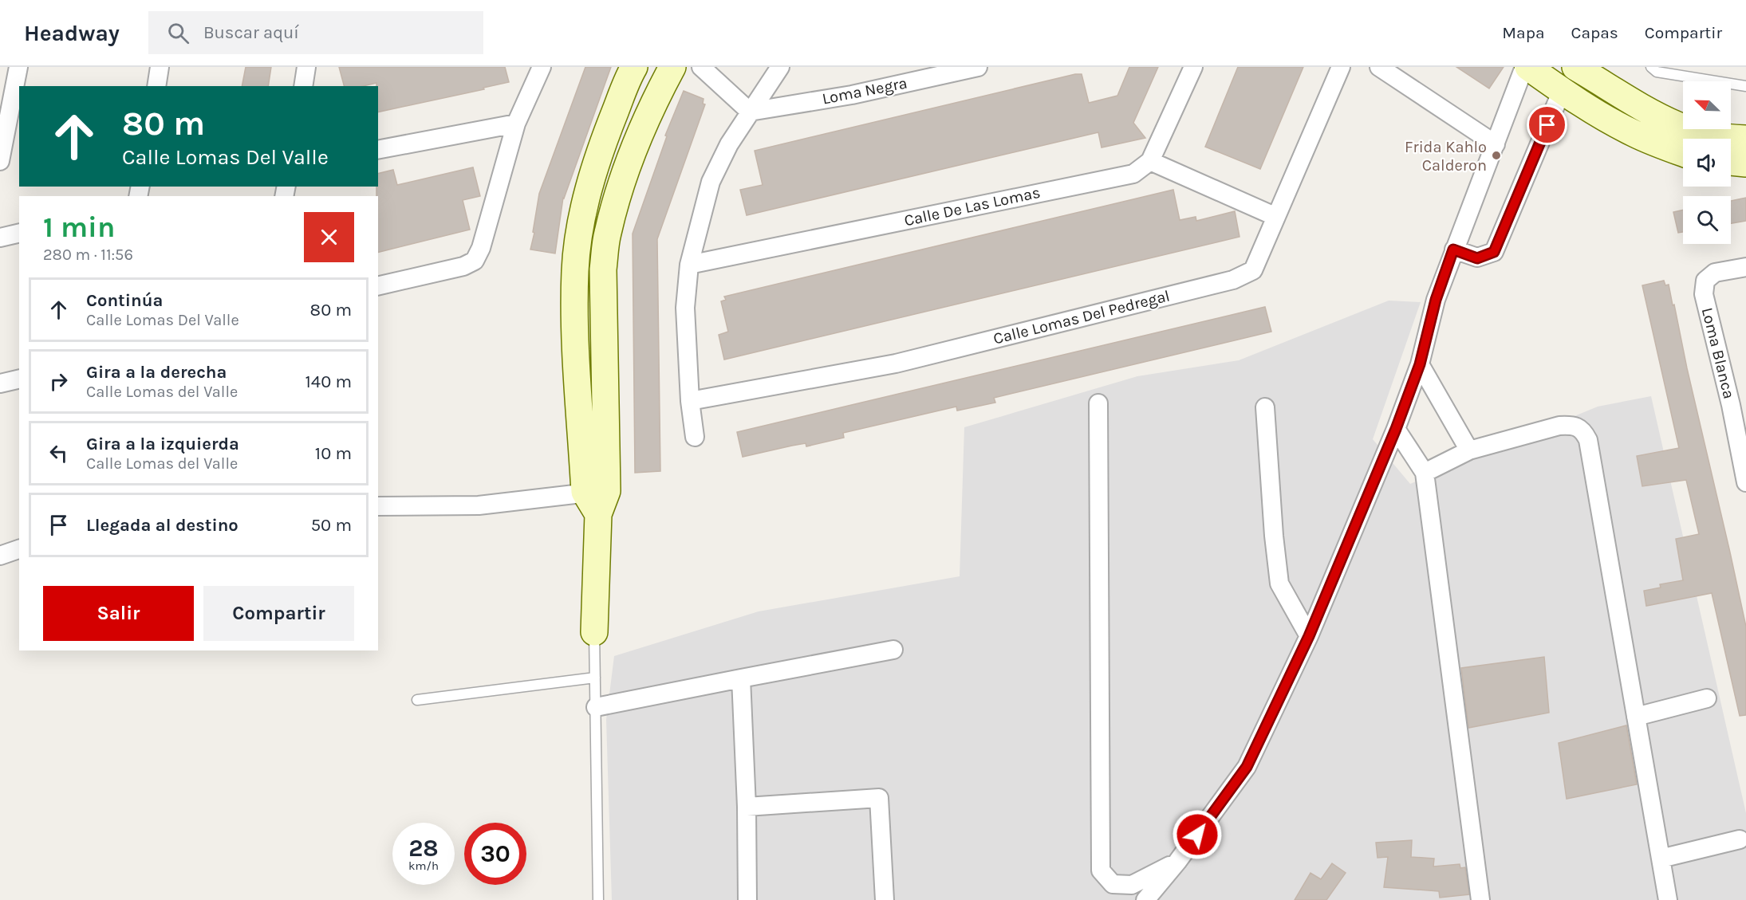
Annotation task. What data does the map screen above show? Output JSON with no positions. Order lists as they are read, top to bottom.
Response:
{
  "streets": {
    "street": [
      "Loma Negra",
      "Calle De Las Lomas",
      "Calle Lomas Del Pedregal",
      "Loma Blanca"
    ]
  },
  "places": ["Frida Kahlo Calderon"],
  "north": "top left",
  "page": {
    "header": "Headway",
    "search": "Buscar aquí",
    "nav": ["Mapa", "Capas", "Compartir"],
    "turn": ["80 m", "Calle Lomas Del Valle"],
    "heading": ["1 min", "280 m · 11:56"],
    "list": [
      {
        "name": "Continúa",
        "note": "Calle Lomas Del Valle",
        "value": "80 m"
      },
      {
        "name": "Gira a la derecha",
        "note": "Calle Lomas del Valle",
        "value": "140 m"
      },
      {
        "name": "Gira a la izquierda",
        "note": "Calle Lomas del Valle",
        "value": "10 m"
      },
      {
        "name": "Llegada al destino",
        "value": "50 m"
      }
    ],
    "buttons": ["Salir", "Compartir"],
    "speed": "28 km/h",
    "limit": "30"
  }
}
